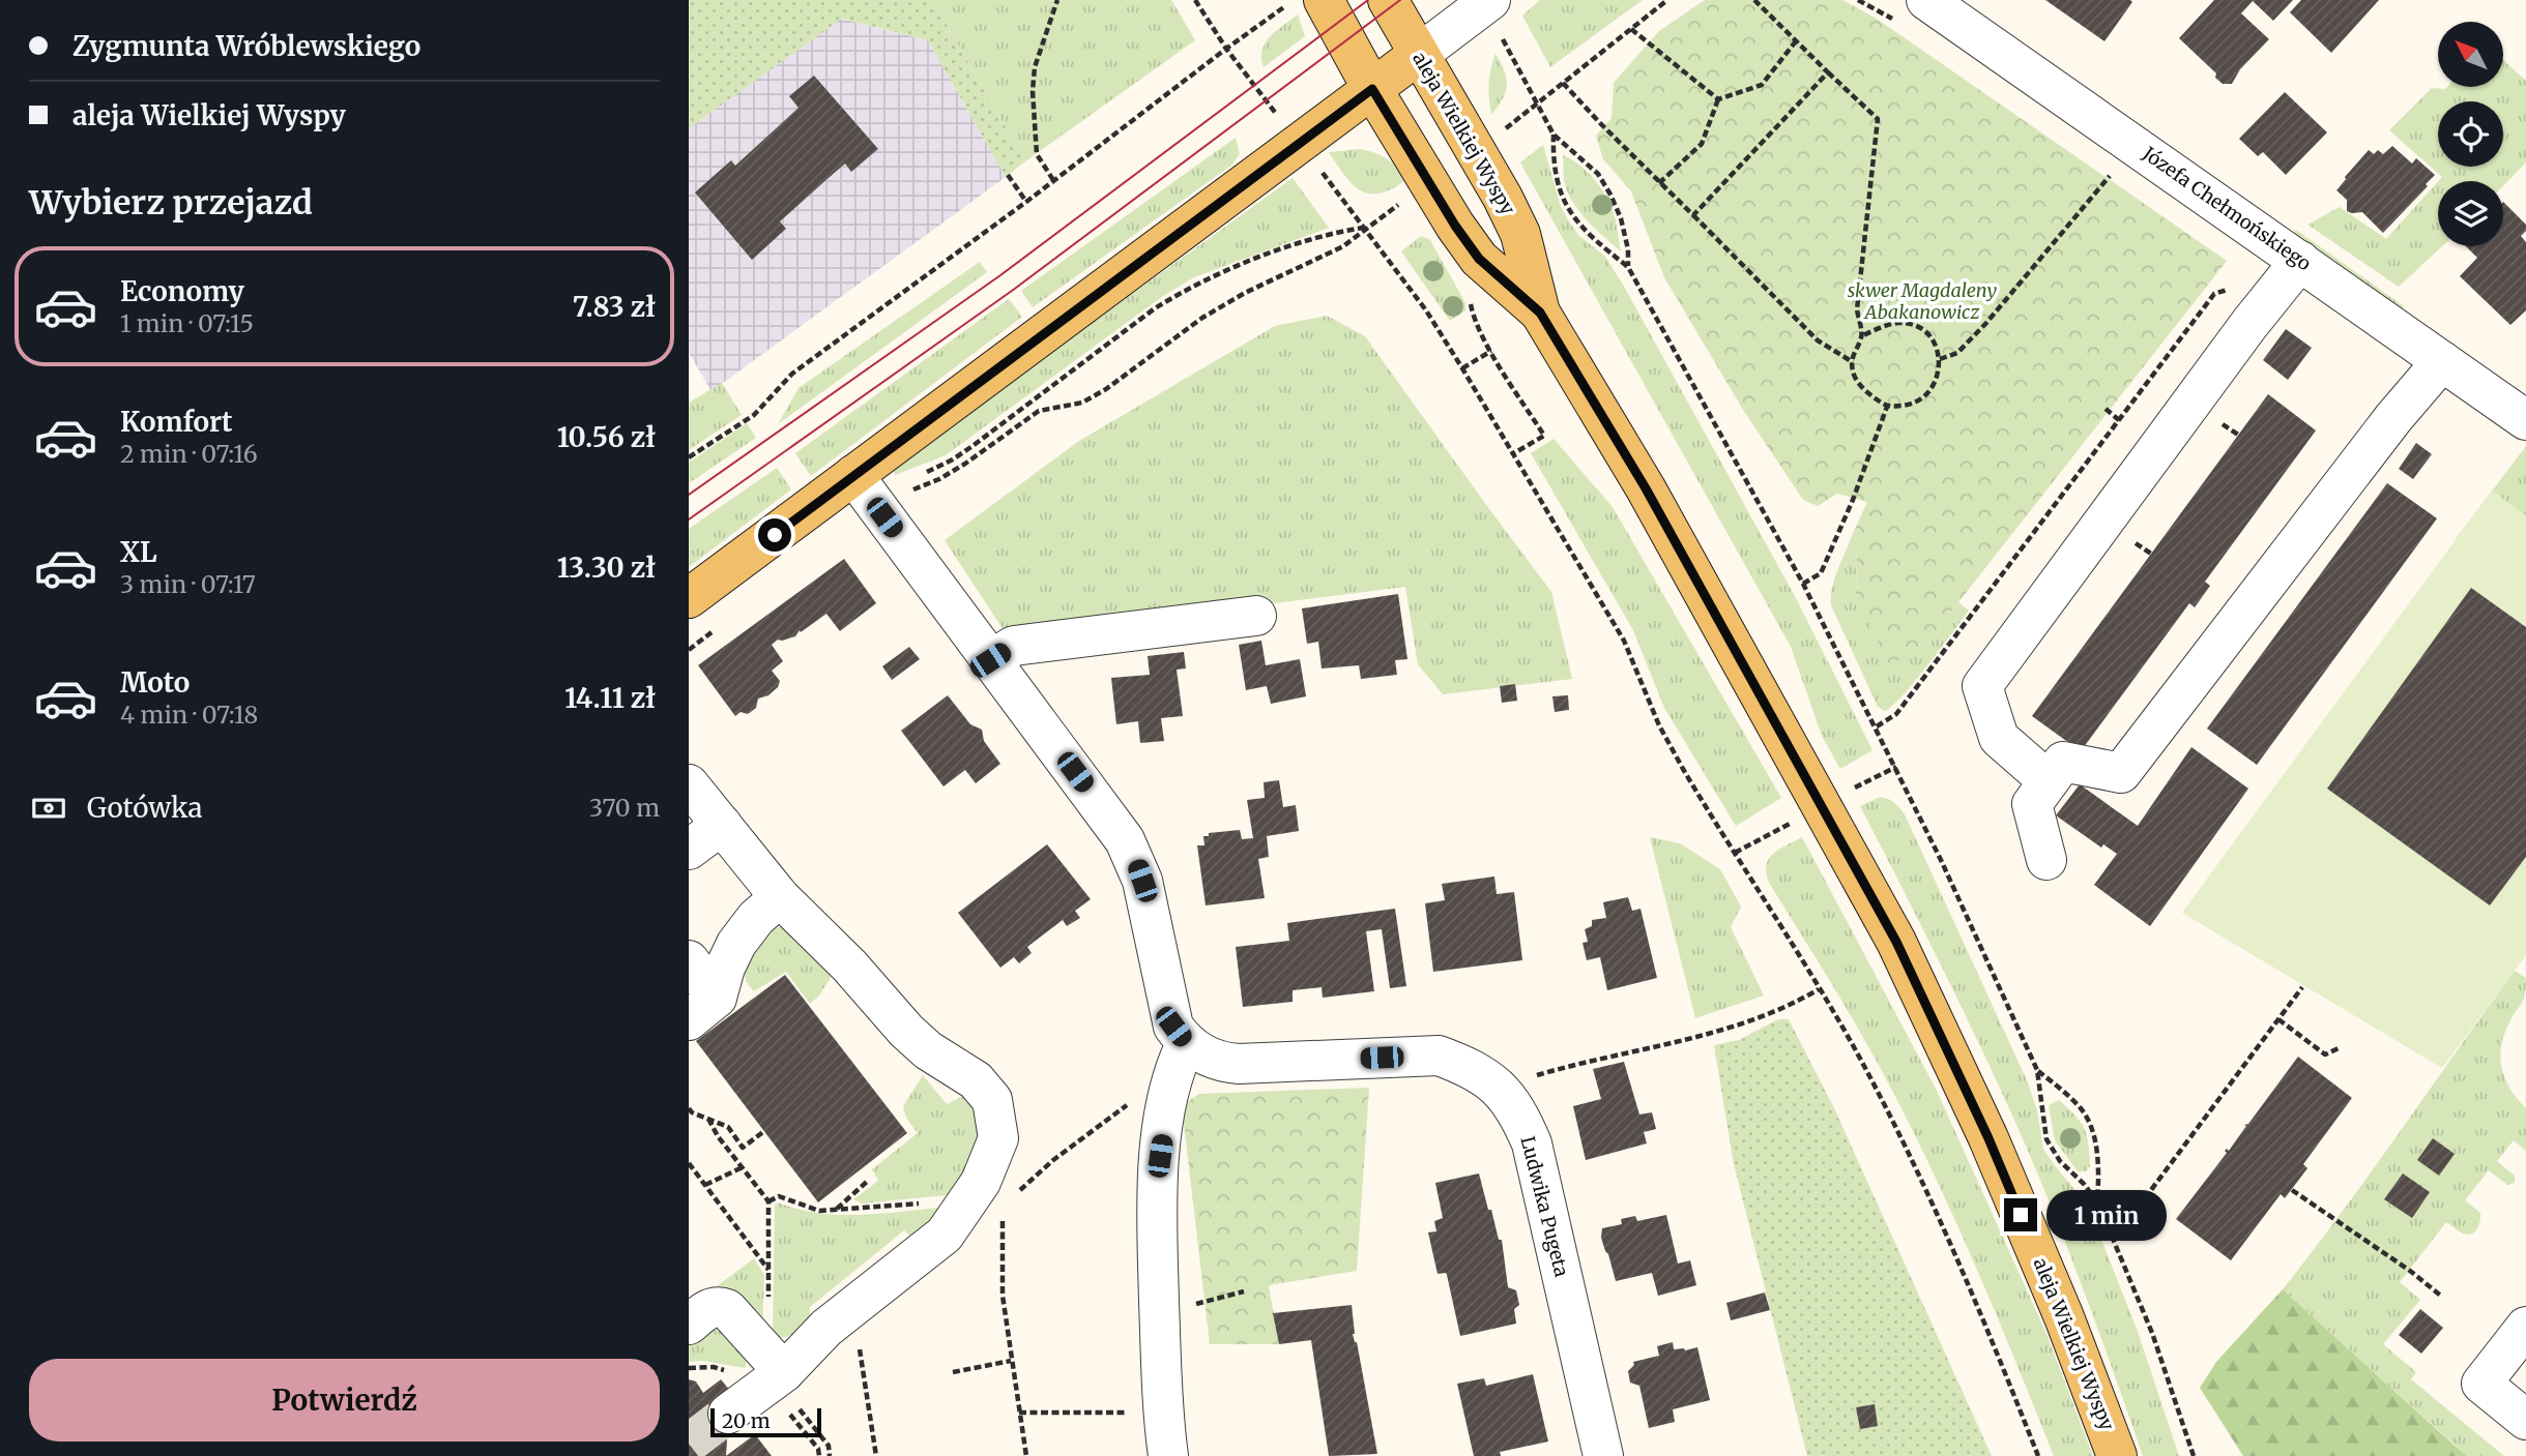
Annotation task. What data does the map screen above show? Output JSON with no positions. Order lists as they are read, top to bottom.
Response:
{
  "streets": {
    "main road": ["aleja Wielkiej Wyspy"],
    "street": ["Józefa Chełmońskiego", "Ludwika Pugeta"]
  },
  "parks": ["skwer Magdaleny Abakanowicz"],
  "scale_bar": "20 m",
  "north": "top left",
  "page": {
    "banner": ["Zygmunta Wróblewskiego", "aleja Wielkiej Wyspy"],
    "heading": "Wybierz przejazd",
    "list": [
      {
        "name": "Economy",
        "note": "1 min · 07:15",
        "value": "7.83 zł"
      },
      {
        "name": "Komfort",
        "note": "2 min · 07:16",
        "value": "10.56 zł"
      },
      {
        "name": "XL",
        "note": "3 min · 07:17",
        "value": "13.30 zł"
      },
      {
        "name": "Moto",
        "note": "4 min · 07:18",
        "value": "14.11 zł"
      }
    ],
    "pay": ["Gotówka", "370 m"],
    "bubble": "1 min",
    "buttons": "Potwierdź",
    "scale": "20 m"
  }
}
